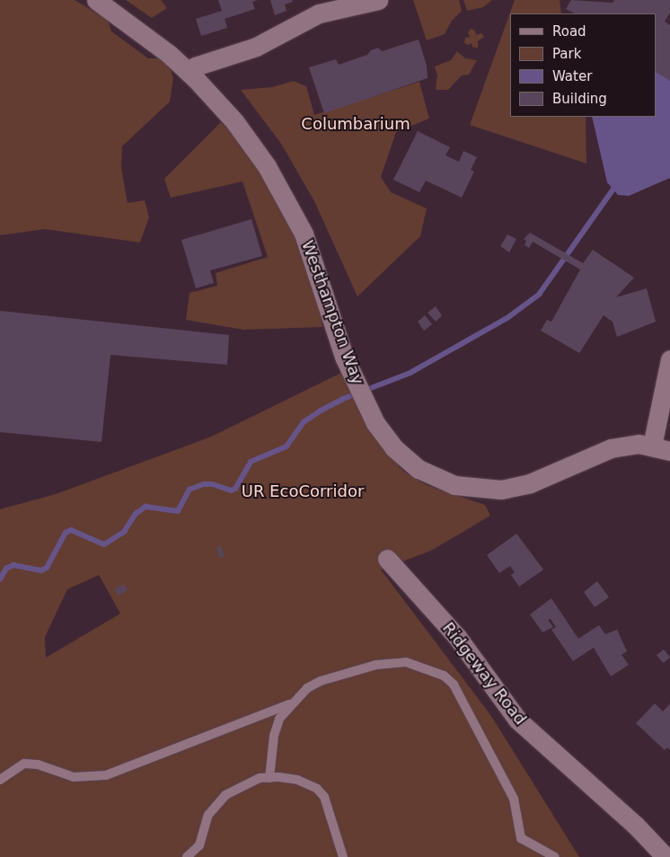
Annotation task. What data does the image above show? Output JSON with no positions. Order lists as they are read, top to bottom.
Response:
{
  "streets": {
    "street": ["Westhampton Way", "Ridgeway Road"]
  },
  "parks": ["Columbarium", "UR EcoCorridor"],
  "legend": [
    "Road",
    "Park",
    "Water",
    "Building"
  ]
}
